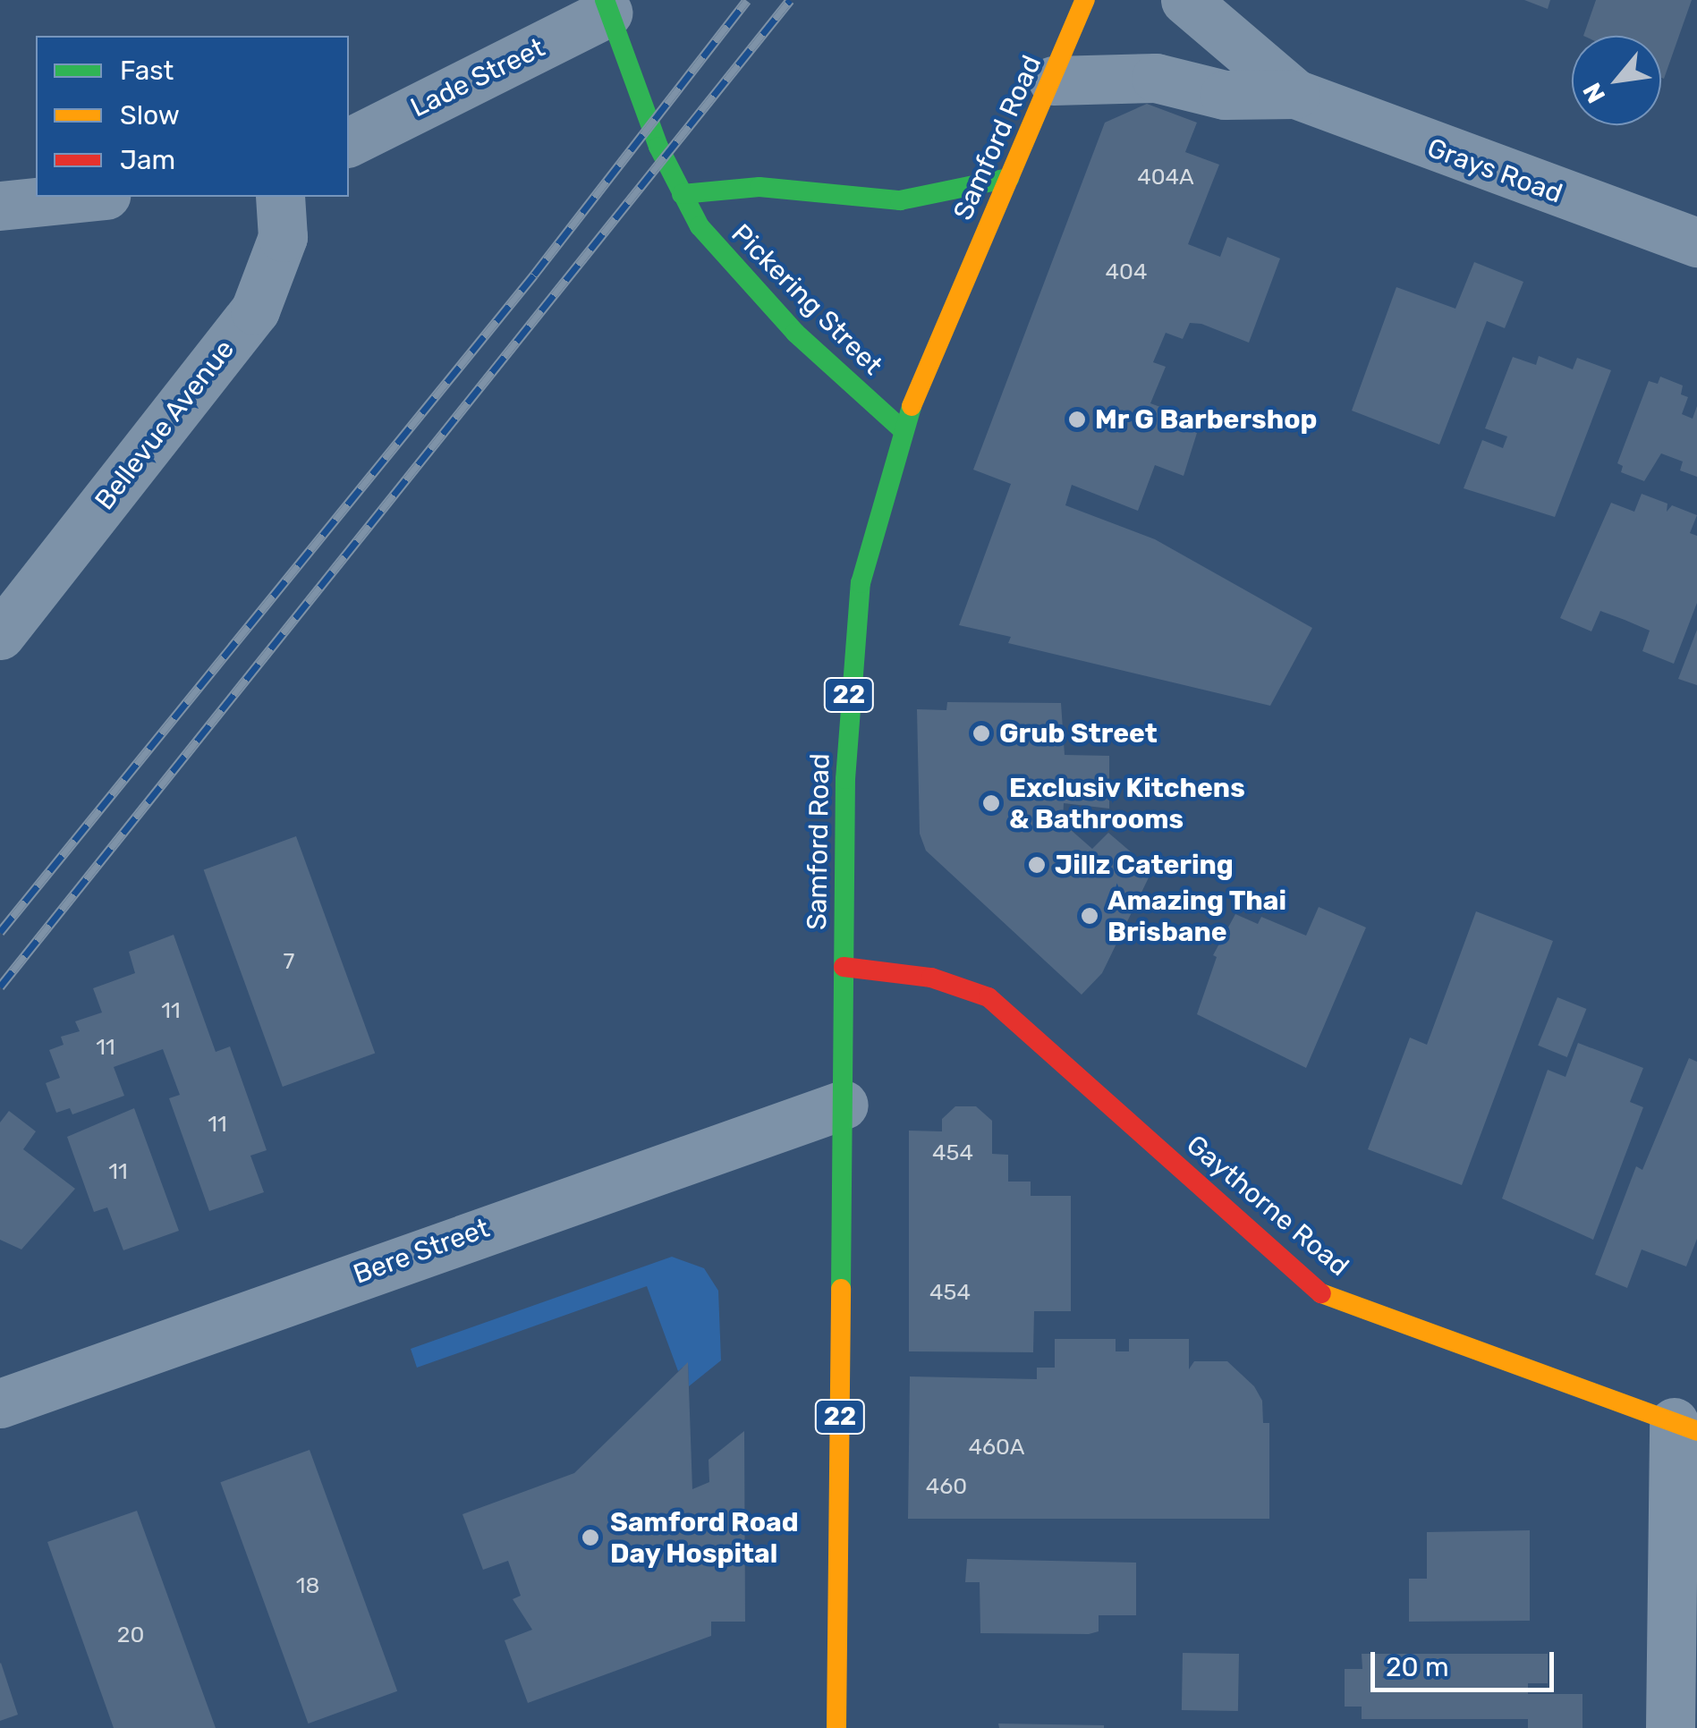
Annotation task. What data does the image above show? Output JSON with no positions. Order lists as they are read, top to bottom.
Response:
{
  "streets": {
    "main road": [
      "Samford Road",
      "Pickering Street",
      "22",
      "Gaythorne Road"
    ],
    "street": [
      "Lade Street",
      "Grays Road",
      "Bellevue Avenue",
      "Bere Street"
    ]
  },
  "crossings": [
    ["Lade Street", "Pickering Street"],
    ["Samford Road", "Grays Road"],
    ["Samford Road", "Pickering Street"],
    ["Samford Road", "Gaythorne Road"],
    ["Samford Road", "Bere Street"]
  ],
  "places": [
    "Mr G Barbershop",
    "Grub Street",
    "Exclusiv Kitchens & Bathrooms",
    "Jillz Catering",
    "Amazing Thai Brisbane",
    "Samford Road Day Hospital"
  ],
  "house_numbers": [
    "404A",
    "404",
    "7",
    "11",
    "11",
    "11",
    "454",
    "11",
    "454",
    "460A",
    "460",
    "18",
    "20"
  ],
  "legend": ["Fast", "Slow", "Jam"],
  "scale_bar": "20 m",
  "north": "bottom left"
}
